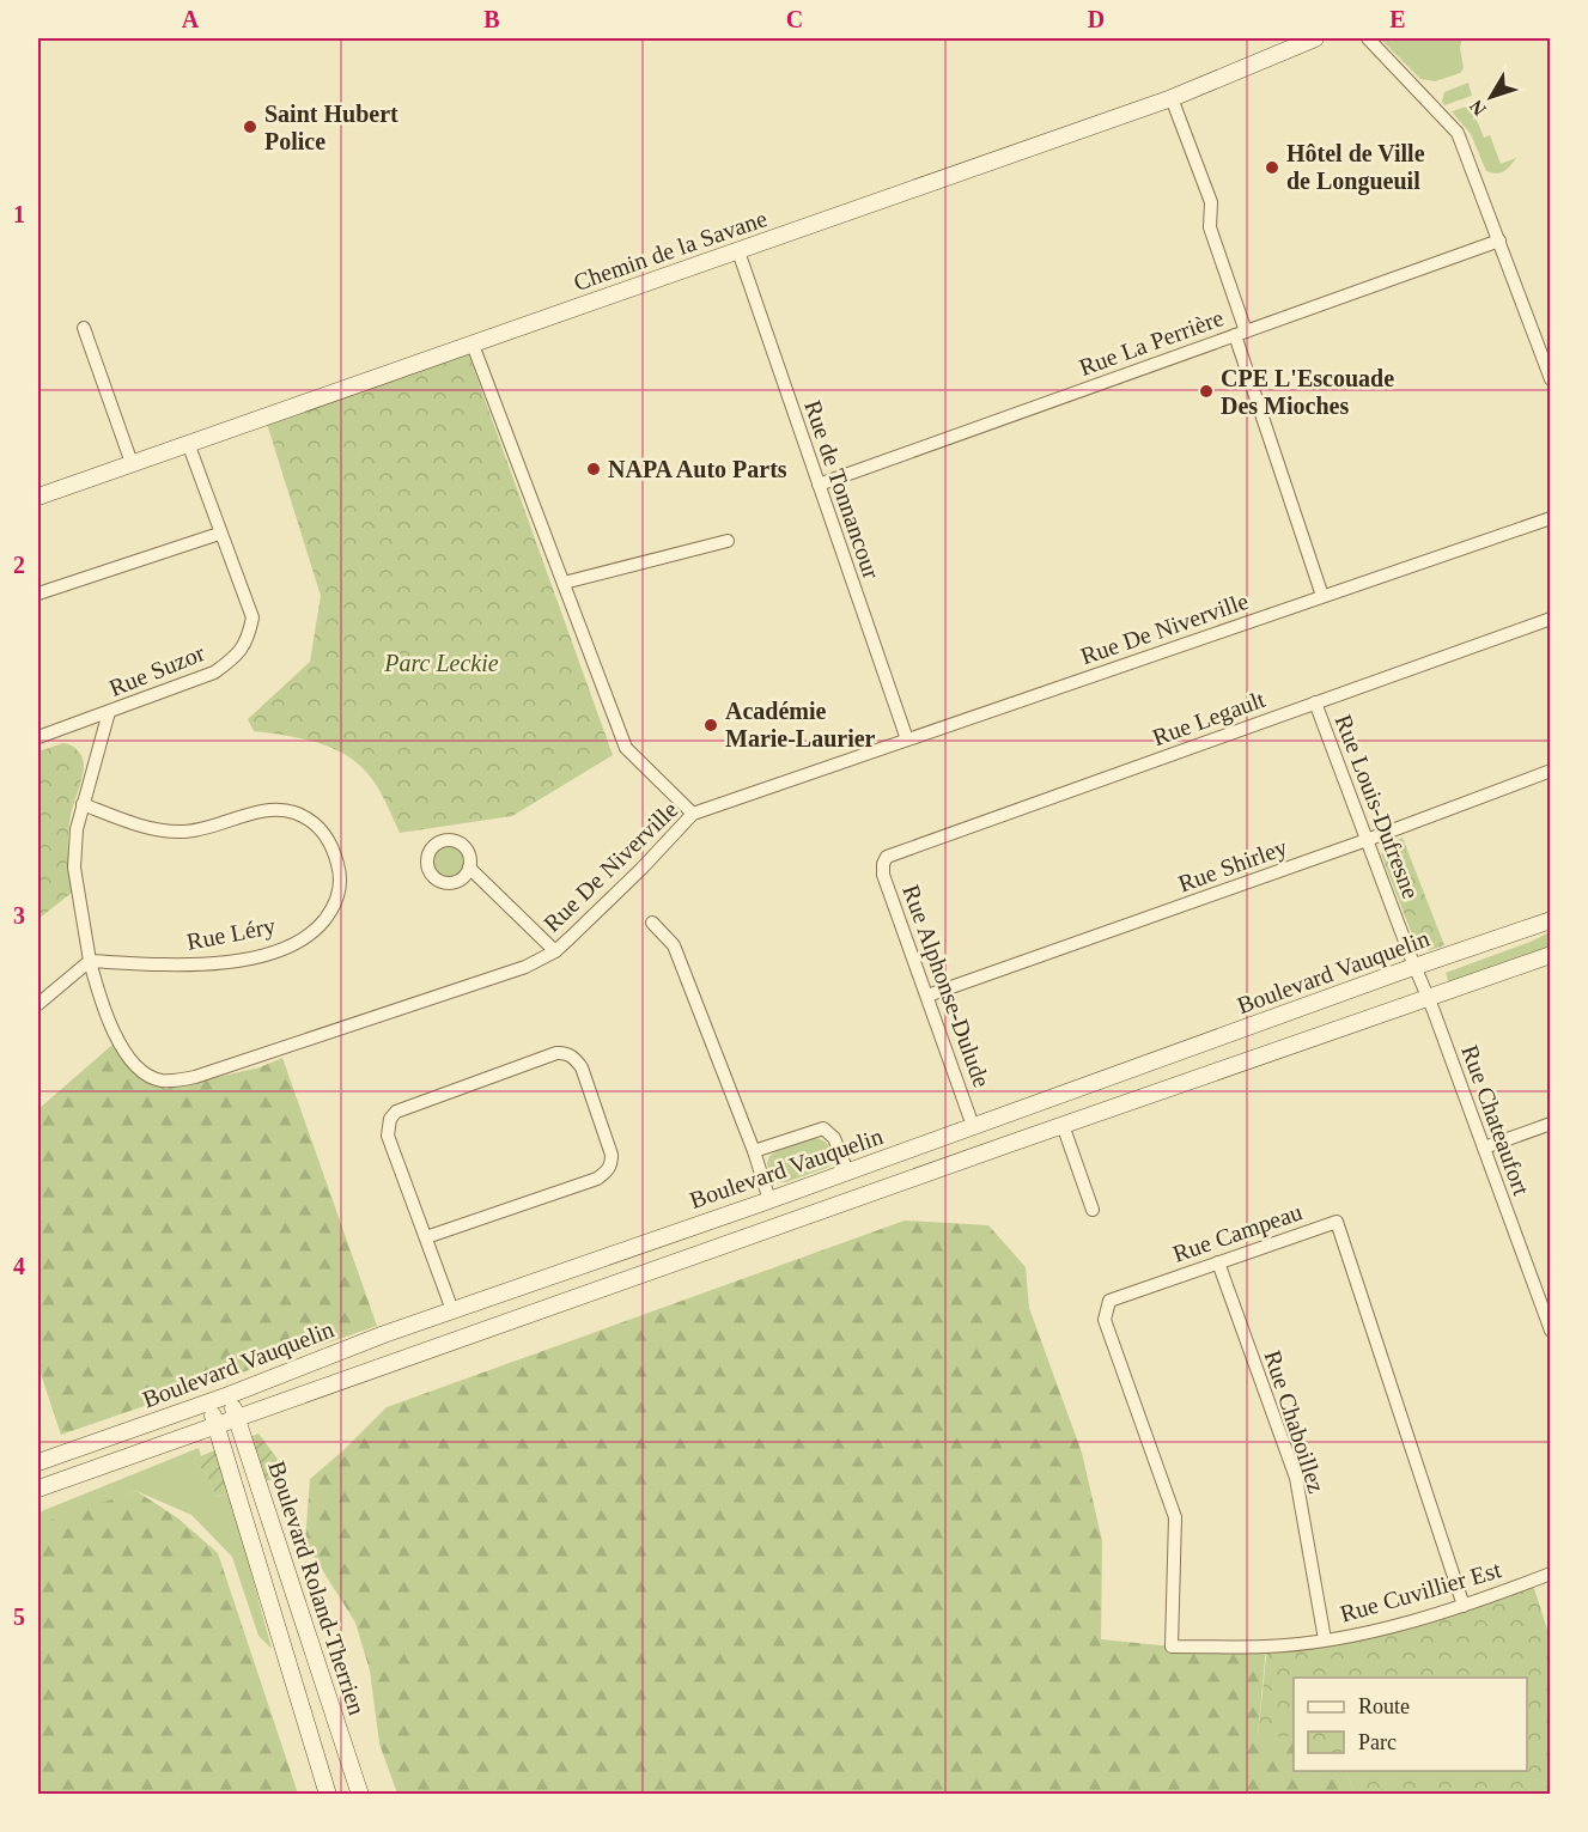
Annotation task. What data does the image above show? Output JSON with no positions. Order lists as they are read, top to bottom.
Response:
{
  "streets": {
    "street": [
      "Chemin de la Savane",
      "Rue La Perrière",
      "Rue de Tonnancour",
      "Rue De Niverville",
      "Rue Suzor",
      "Rue Legault",
      "Rue Louis-Dufresne",
      "Rue Shirley",
      "Rue Léry",
      "Boulevard Vauquelin",
      "Rue Alphonse-Dulude",
      "Rue Chateaufort",
      "Rue Campeau",
      "Rue Chaboillez",
      "Boulevard Roland-Therrien",
      "Rue Cuvillier Est"
    ]
  },
  "crossings": [
    ["Chemin de la Savane", "Rue de Tonnancour"],
    ["Chemin de la Savane", "Rue Suzor"],
    ["Rue La Perrière", "Rue de Tonnancour"],
    ["Rue de Tonnancour", "Rue De Niverville"],
    ["Rue De Niverville", "Rue Suzor"],
    ["Rue De Niverville", "Rue Léry"],
    ["Rue Legault", "Rue Louis-Dufresne"],
    ["Rue Legault", "Rue Alphonse-Dulude"],
    ["Rue Louis-Dufresne", "Rue Shirley"],
    ["Rue Louis-Dufresne", "Boulevard Vauquelin"],
    ["Rue Louis-Dufresne", "Rue Chateaufort"],
    ["Rue Shirley", "Rue Alphonse-Dulude"],
    ["Boulevard Vauquelin", "Rue Alphonse-Dulude"],
    ["Boulevard Vauquelin", "Rue Chateaufort"],
    ["Boulevard Vauquelin", "Boulevard Roland-Therrien"],
    ["Rue Campeau", "Rue Chaboillez"],
    ["Rue Campeau", "Rue Cuvillier Est"],
    ["Rue Chaboillez", "Rue Cuvillier Est"]
  ],
  "parks": ["Parc Leckie"],
  "places": [
    "Saint Hubert Police",
    "Hôtel de Ville de Longueuil",
    "CPE L'Escouade Des Mioches",
    "NAPA Auto Parts",
    "Académie Marie-Laurier"
  ],
  "legend": ["Route", "Parc"],
  "north": "bottom left",
  "grid": {
    "columns": [
      "A",
      "B",
      "C",
      "D",
      "E"
    ],
    "rows": [
      "1",
      "2",
      "3",
      "4",
      "5"
    ]
  }
}
